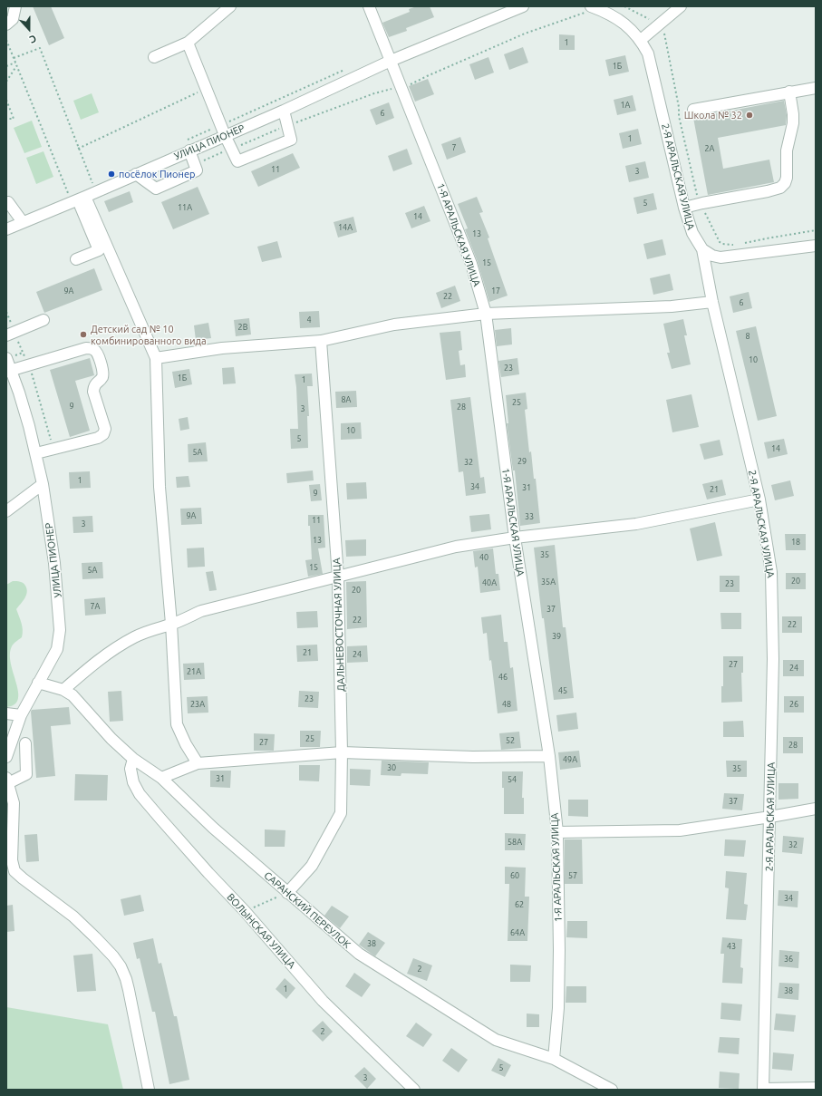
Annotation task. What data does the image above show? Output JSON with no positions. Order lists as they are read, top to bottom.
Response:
{
  "streets": {
    "street": [
      "УЛИЦА ПИОНЕР",
      "2-Я АРАЛЬСКАЯ УЛИЦА",
      "1-Я АРАЛЬСКАЯ УЛИЦА",
      "ДАЛЬНЕВОСТОЧНАЯ УЛИЦА",
      "САРАНСКИЙ ПЕРЕУЛОК",
      "ВОЛЫНСКАЯ УЛИЦА"
    ]
  },
  "crossings": [
    ["УЛИЦА ПИОНЕР", "1-Я АРАЛЬСКАЯ УЛИЦА"],
    ["УЛИЦА ПИОНЕР", "САРАНСКИЙ ПЕРЕУЛОК"],
    ["1-Я АРАЛЬСКАЯ УЛИЦА", "САРАНСКИЙ ПЕРЕУЛОК"],
    ["ДАЛЬНЕВОСТОЧНАЯ УЛИЦА", "САРАНСКИЙ ПЕРЕУЛОК"],
    ["САРАНСКИЙ ПЕРЕУЛОК", "ВОЛЫНСКАЯ УЛИЦА"]
  ],
  "places": ["Школа № 32", "посёлок Пионер", "Детский сад № 10 комбинированного вида"],
  "house_numbers": [
    "1",
    "1Б",
    "1А",
    "6",
    "1",
    "7",
    "2А",
    "11",
    "3",
    "5",
    "11А",
    "14",
    "14А",
    "13",
    "15",
    "9А",
    "17",
    "22",
    "6",
    "4",
    "2В",
    "8",
    "10",
    "23",
    "1Б",
    "1",
    "8А",
    "25",
    "9",
    "28",
    "3",
    "10",
    "5",
    "14",
    "5А",
    "29",
    "32",
    "1",
    "34",
    "31",
    "21",
    "9",
    "9А",
    "33",
    "11",
    "3",
    "13",
    "18",
    "35",
    "40",
    "15",
    "5А",
    "20",
    "35А",
    "40А",
    "23",
    "20",
    "7А",
    "37",
    "22",
    "22",
    "39",
    "21",
    "24",
    "27",
    "24",
    "21А",
    "46",
    "45",
    "23",
    "23А",
    "48",
    "26",
    "25",
    "52",
    "27",
    "28",
    "49А",
    "30",
    "35",
    "31",
    "54",
    "37",
    "58А",
    "32",
    "60",
    "57",
    "34",
    "62",
    "64А",
    "38",
    "43",
    "36",
    "2",
    "1",
    "38",
    "2",
    "5",
    "3"
  ],
  "north": "bottom"
}
